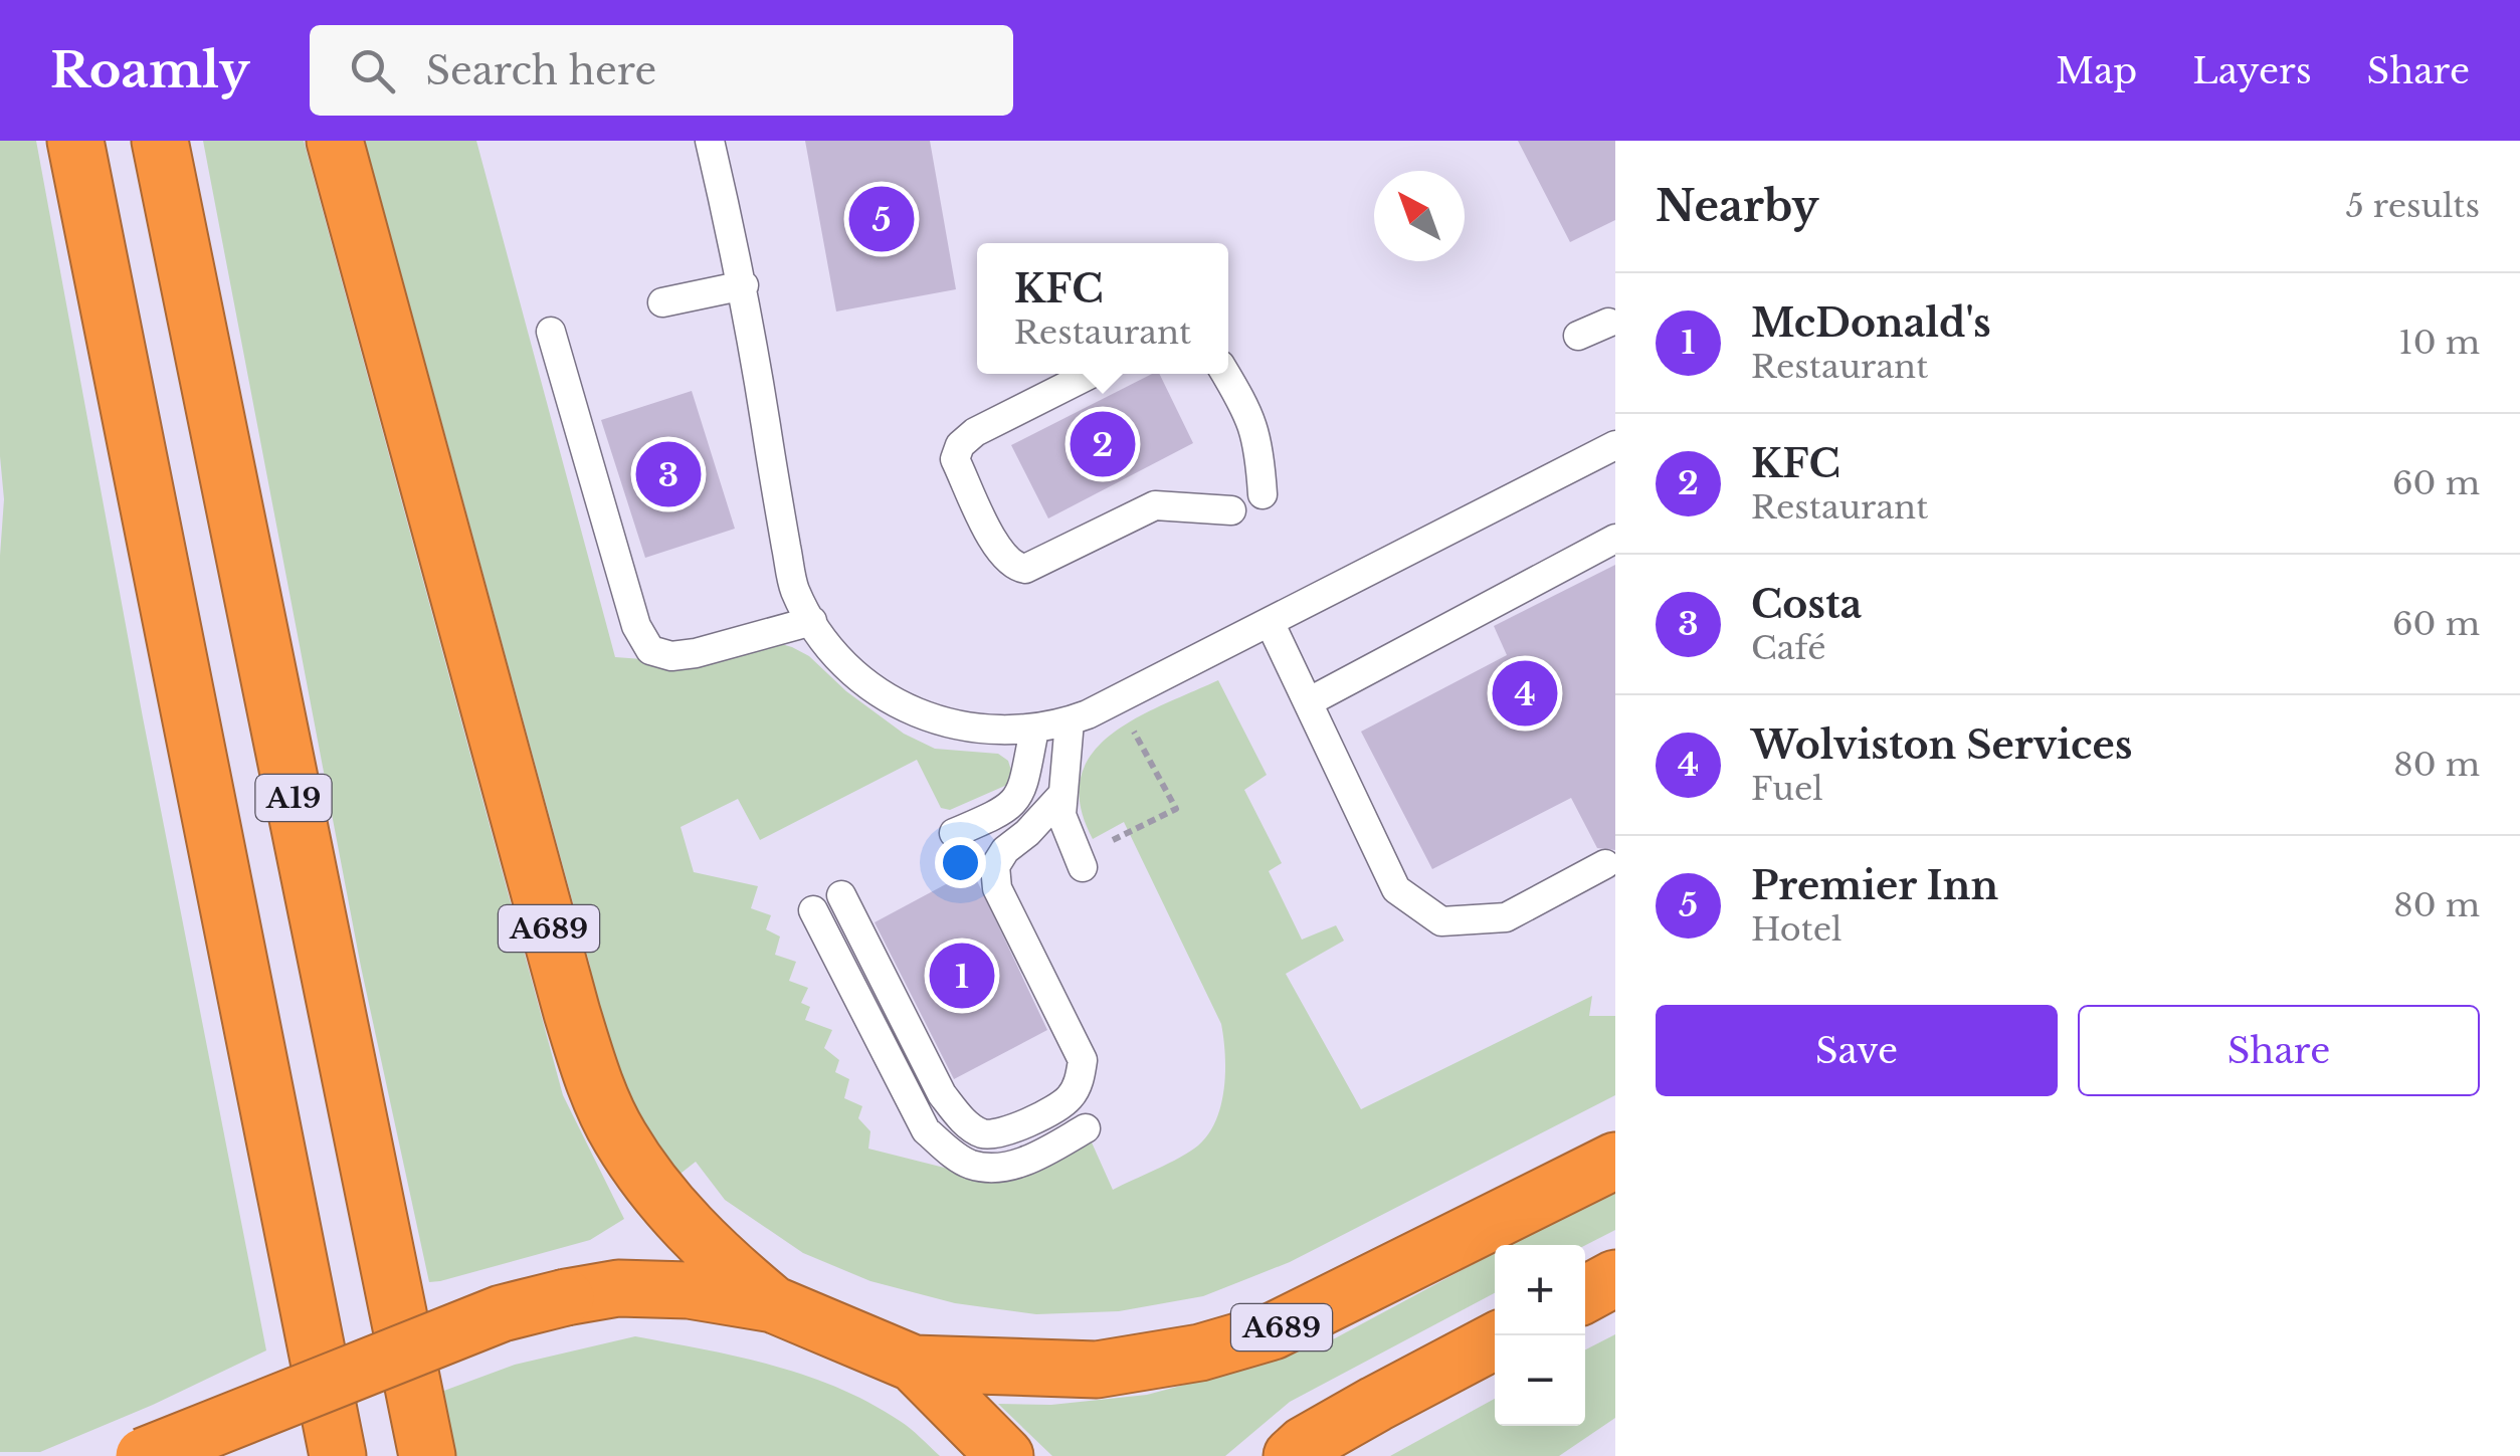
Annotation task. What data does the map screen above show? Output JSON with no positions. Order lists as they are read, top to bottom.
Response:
{
  "streets": {
    "highway": ["A19", "A689"]
  },
  "north": "top left",
  "page": {
    "header": "Roamly",
    "search": "Search here",
    "nav": ["Map", "Layers", "Share"],
    "heading": ["Nearby", "5 results"],
    "pins": [
      "5",
      "2",
      "3",
      "4",
      "1"
    ],
    "popup": ["KFC", "Restaurant"],
    "list": [
      {
        "mark": "1",
        "name": "McDonald's",
        "note": "Restaurant",
        "value": "10 m"
      },
      {
        "mark": "2",
        "name": "KFC",
        "note": "Restaurant",
        "value": "60 m"
      },
      {
        "mark": "3",
        "name": "Costa",
        "note": "Café",
        "value": "60 m"
      },
      {
        "mark": "4",
        "name": "Wolviston Services",
        "note": "Fuel",
        "value": "80 m"
      },
      {
        "mark": "5",
        "name": "Premier Inn",
        "note": "Hotel",
        "value": "80 m"
      }
    ],
    "buttons": ["Save", "Share"],
    "map_buttons": ["+", "−"]
  }
}
